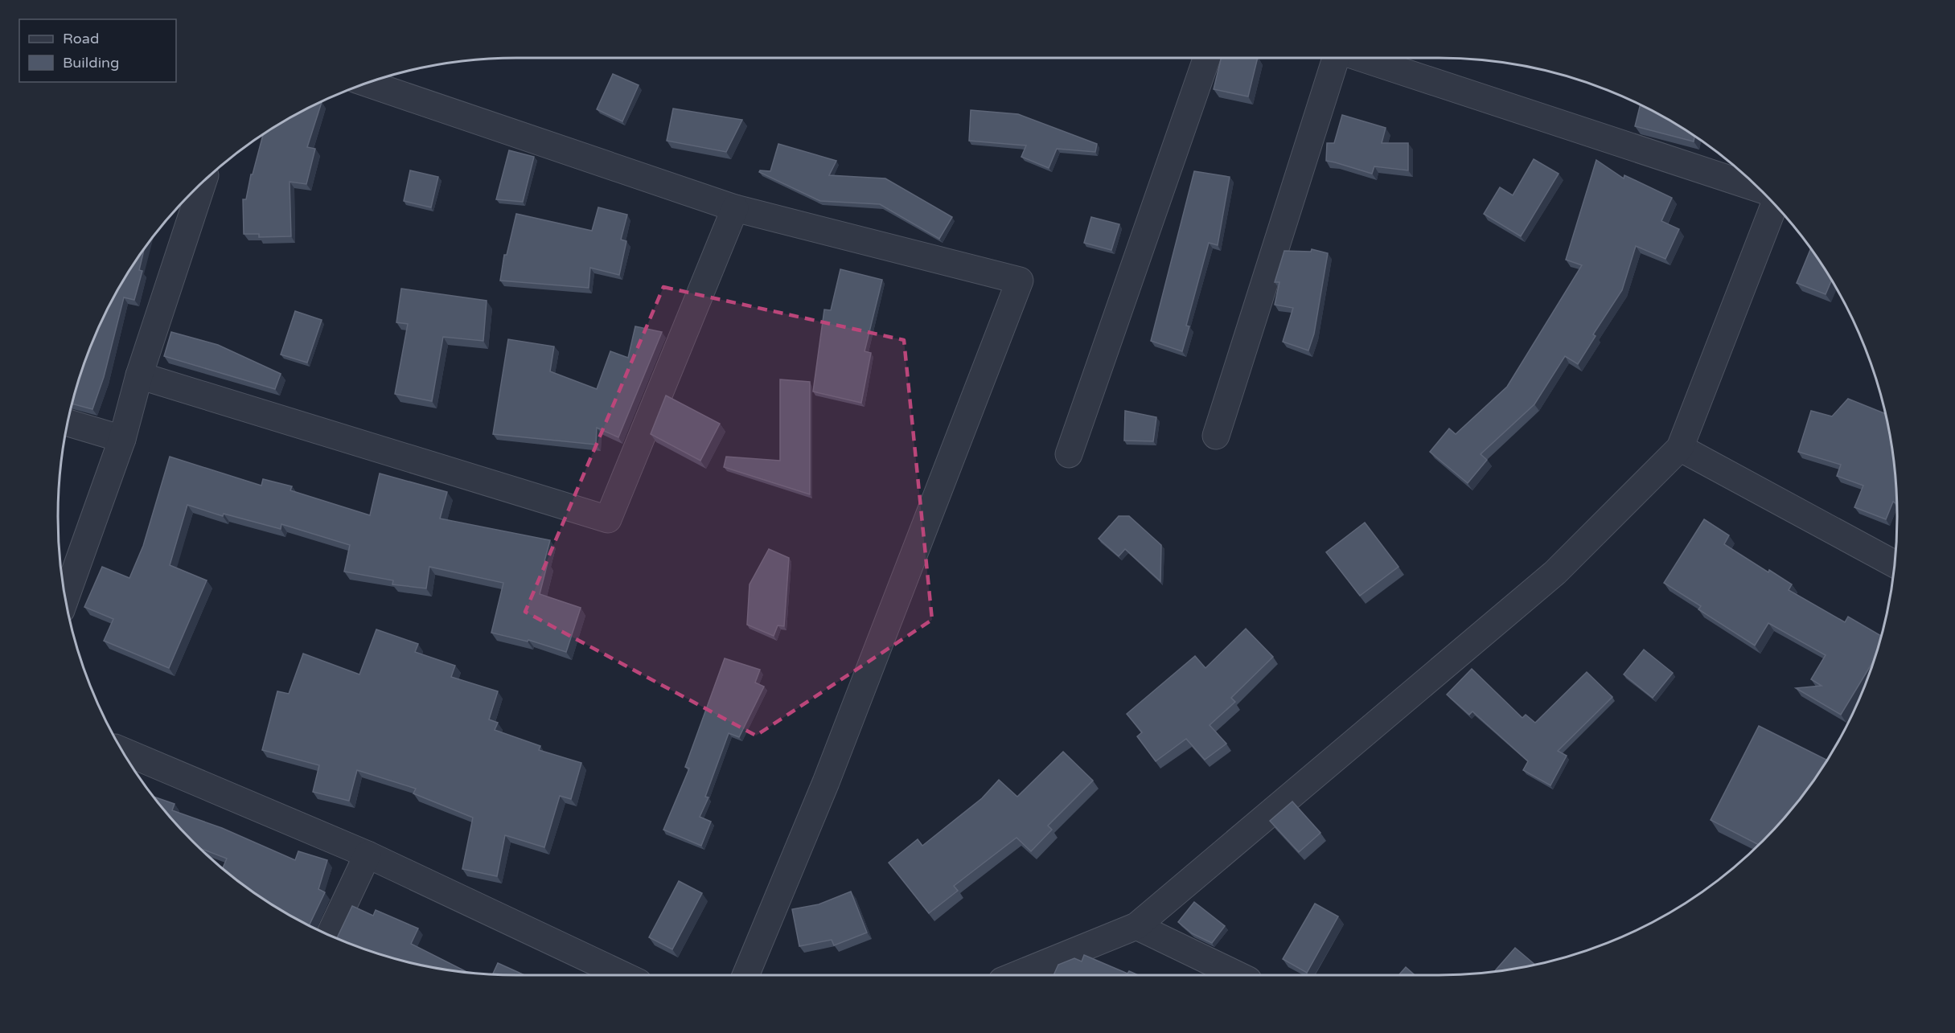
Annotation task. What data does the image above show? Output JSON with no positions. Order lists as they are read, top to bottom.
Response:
{
  "legend": ["Road", "Building"]
}
